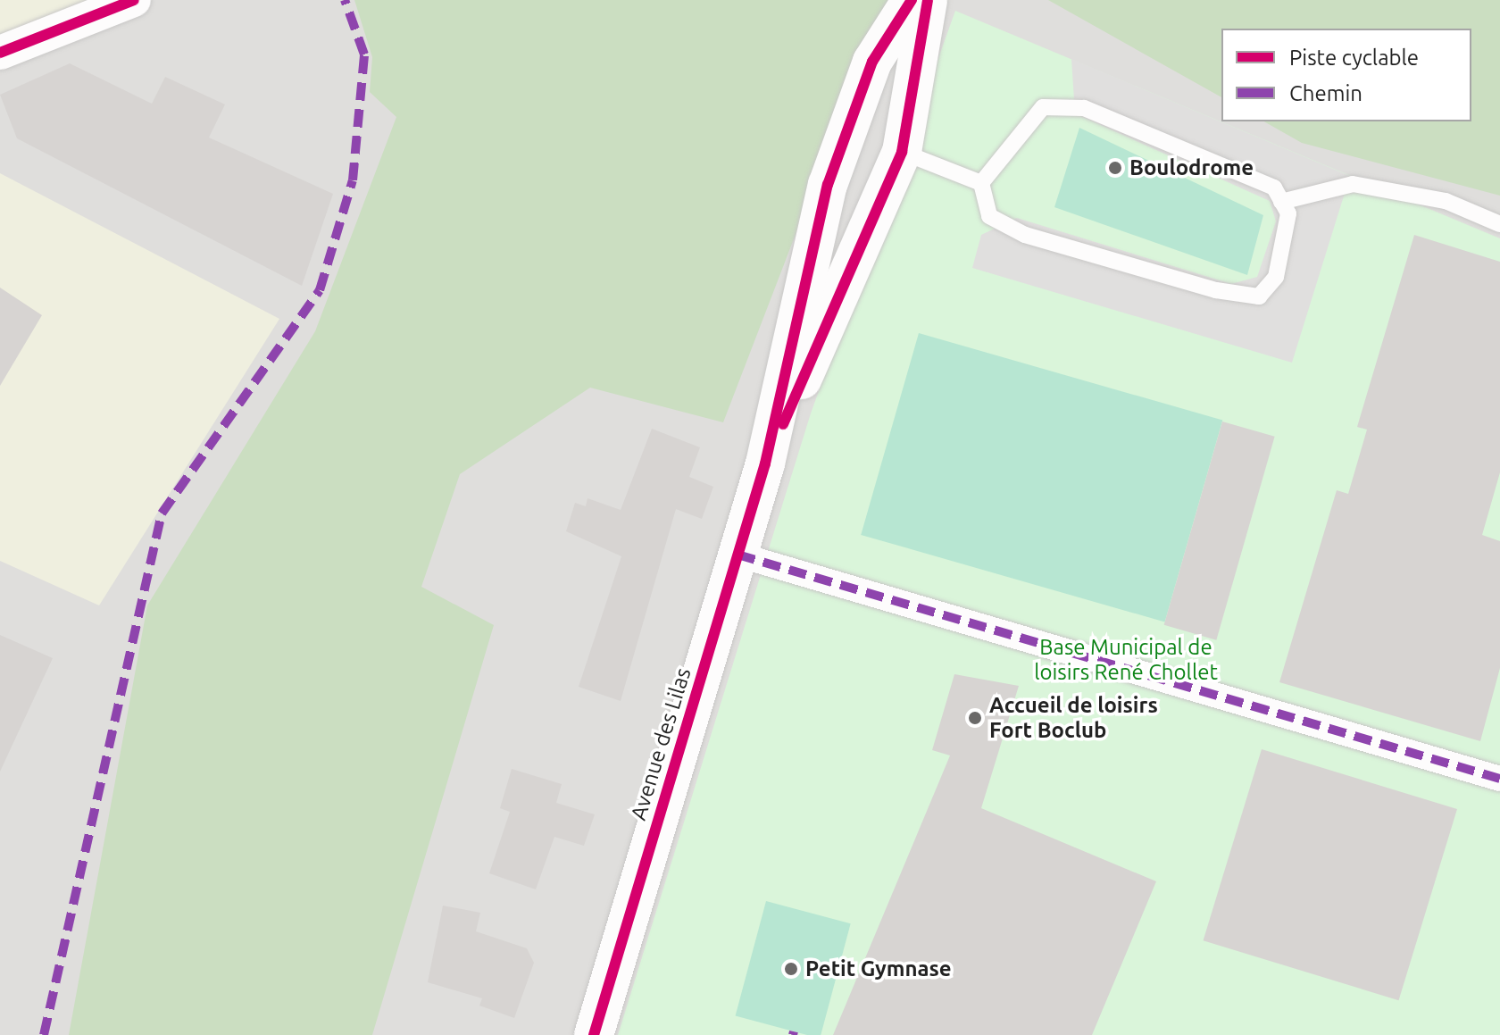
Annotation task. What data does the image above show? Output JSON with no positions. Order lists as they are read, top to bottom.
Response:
{
  "streets": {
    "street": ["Avenue des Lilas"]
  },
  "parks": ["Base Municipal de loisirs René Chollet"],
  "places": ["Boulodrome", "Accueil de loisirs Fort Boclub", "Petit Gymnase"],
  "legend": ["Piste cyclable", "Chemin"]
}
